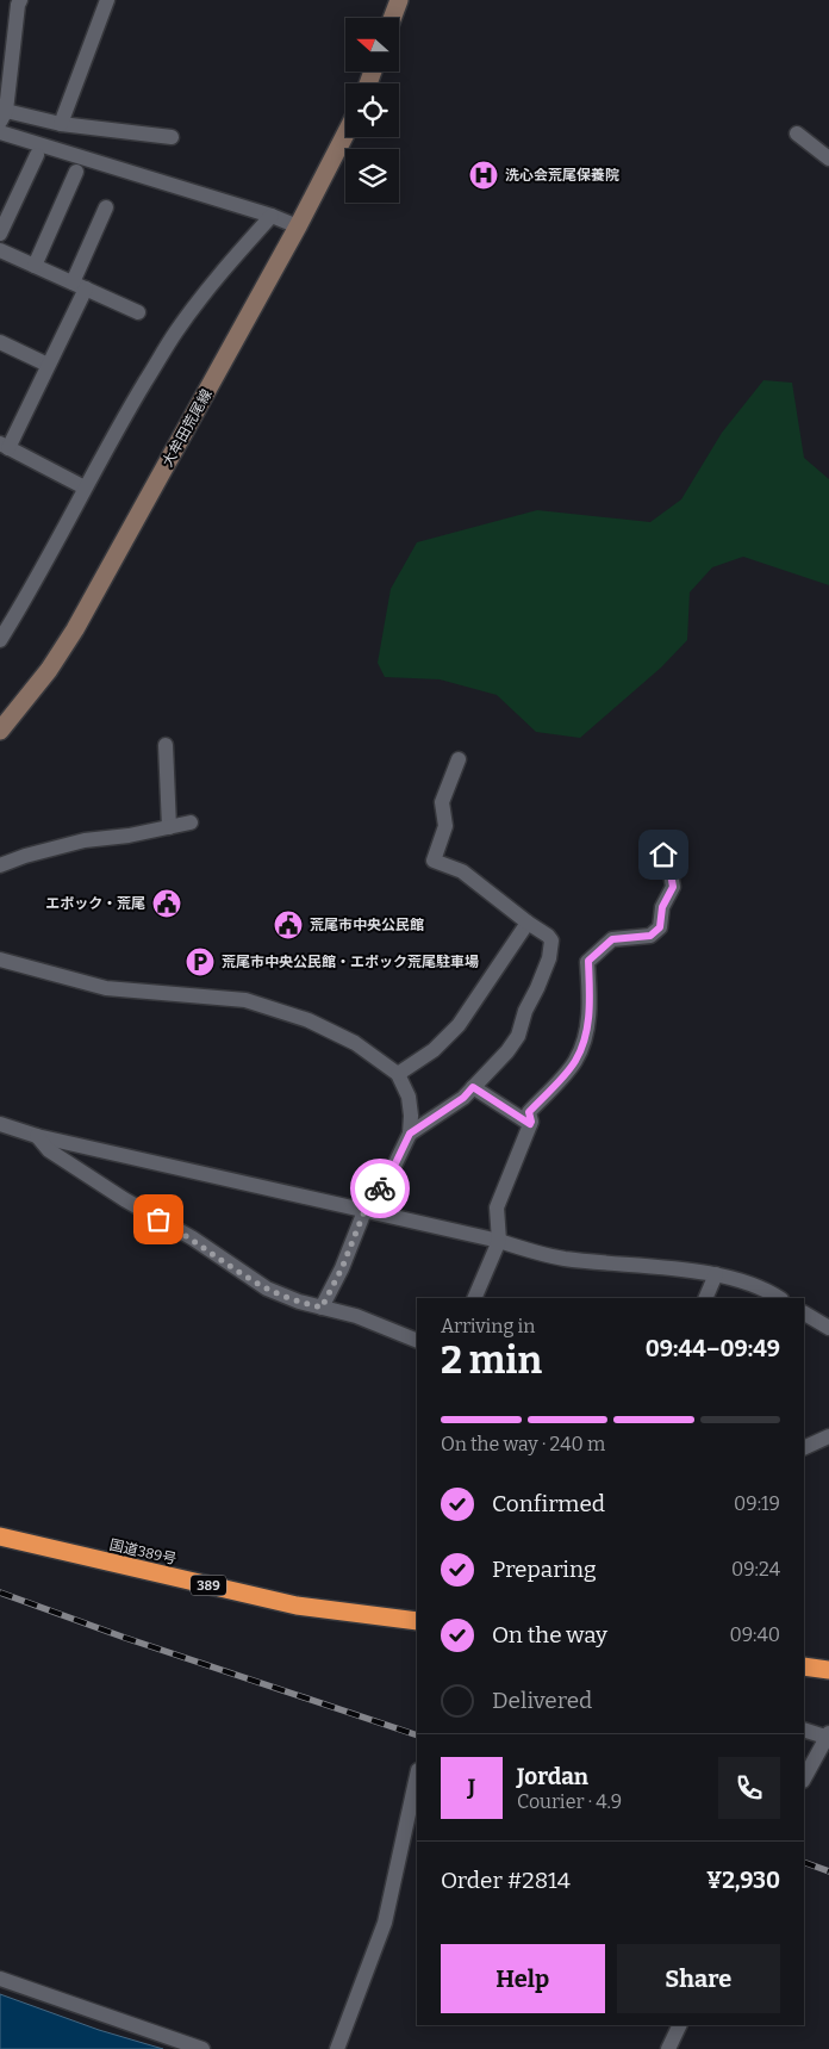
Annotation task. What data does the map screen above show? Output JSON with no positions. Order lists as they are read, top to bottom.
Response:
{
  "streets": {
    "highway": ["国道389号", "389"],
    "main road": ["大牟田荒尾線"]
  },
  "places": {
    "hospital": ["洗心会荒尾保養院"],
    "public building": ["エポック・荒尾", "荒尾市中央公民館"],
    "parking": ["荒尾市中央公民館・エポック荒尾駐車場"]
  },
  "north": "left",
  "page": {
    "heading": ["2 min", "Arriving in", "09:44–09:49"],
    "panel": [
      "Jordan",
      "Courier · 4.9",
      "Order #2814",
      "¥2,930"
    ],
    "bar": "On the way · 240 m",
    "list": [
      ["Confirmed", "09:19"],
      ["Preparing", "09:24"],
      ["On the way", "09:40"],
      "Delivered"
    ],
    "round": "J",
    "buttons": ["Help", "Share"]
  }
}
